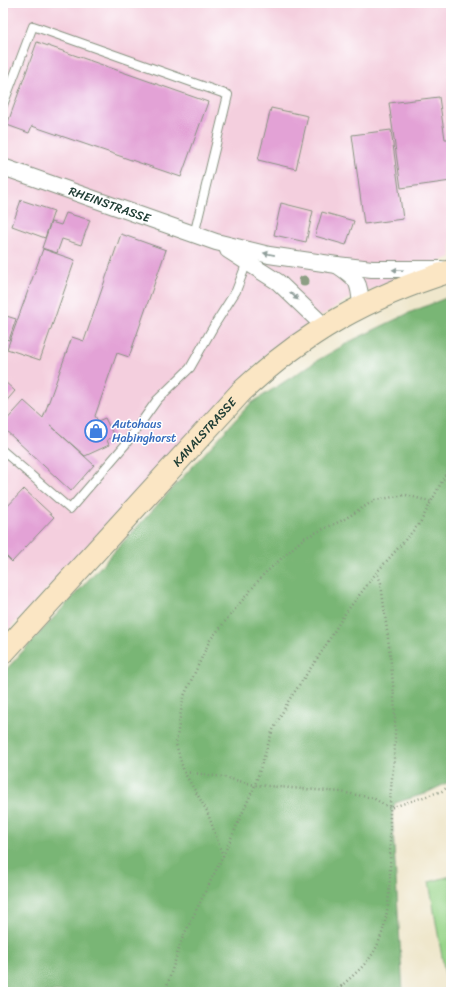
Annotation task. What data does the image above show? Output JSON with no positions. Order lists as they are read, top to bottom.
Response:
{
  "streets": {
    "main road": ["KANALSTRASSE"],
    "street": ["RHEINSTRASSE"]
  },
  "crossings": [
    ["RHEINSTRASSE", "KANALSTRASSE"]
  ],
  "places": {
    "shop": ["Autohaus Habinghorst"]
  }
}
